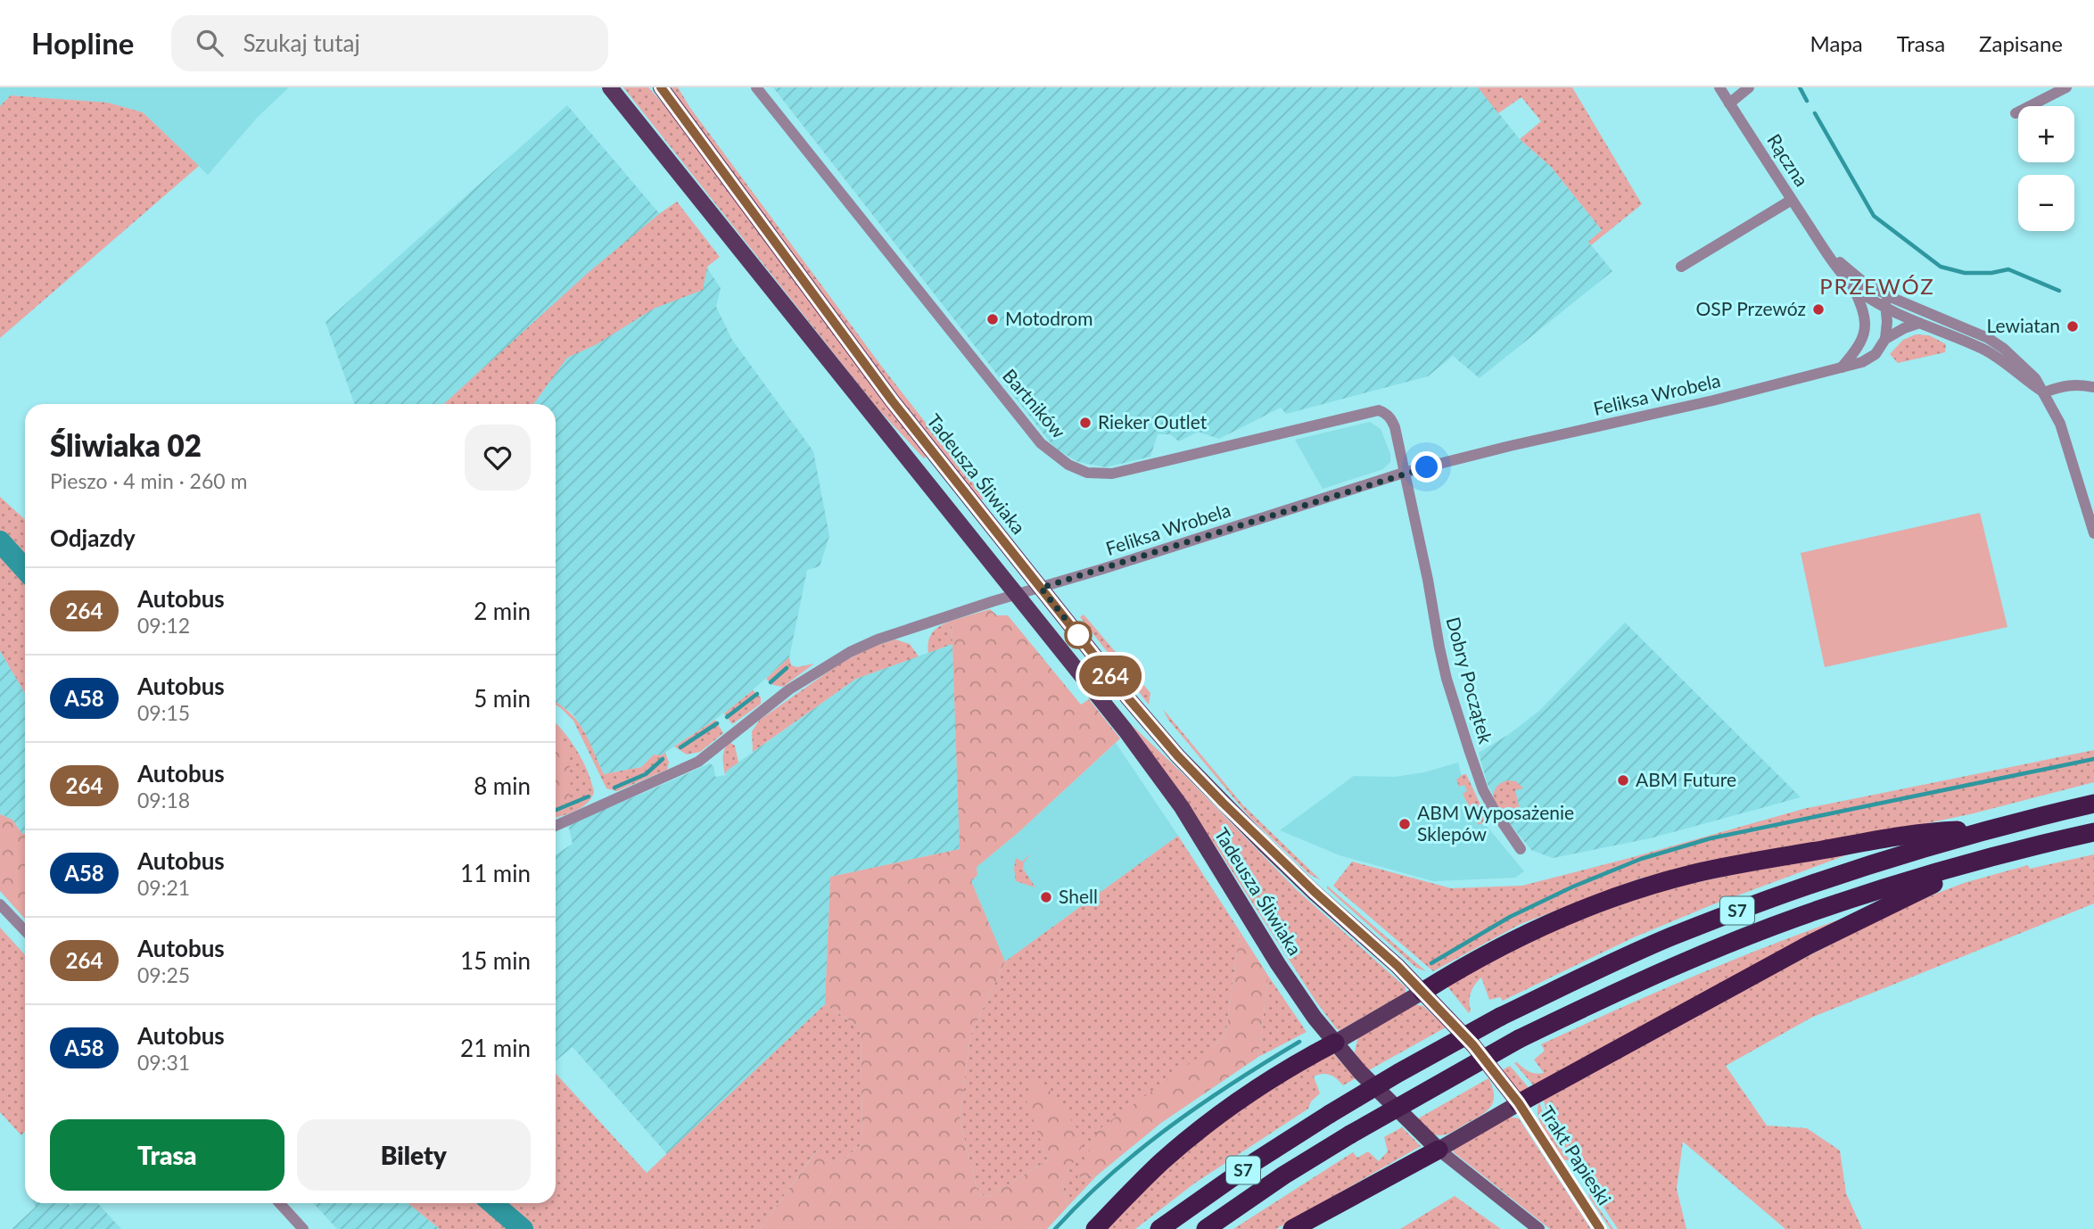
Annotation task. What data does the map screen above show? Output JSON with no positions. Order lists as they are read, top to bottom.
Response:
{
  "streets": {
    "highway": ["S7"],
    "main road": ["Tadeusza Śliwiaka"],
    "street": [
      "Rączna",
      "Feliksa Wrobela",
      "Bartników",
      "Dobry Początek",
      "Trakt Papieski"
    ]
  },
  "crossings": [
    ["Feliksa Wrobela", "Bartników"],
    ["Feliksa Wrobela", "Tadeusza Śliwiaka"],
    ["Feliksa Wrobela", "Dobry Początek"],
    ["Bartników", "Dobry Początek"],
    ["Tadeusza Śliwiaka", "Trakt Papieski"]
  ],
  "districts": ["PRZEWÓZ"],
  "places": [
    "OSP Przewóz",
    "Motodrom",
    "Lewiatan",
    "Rieker Outlet",
    "ABM Future",
    "ABM Wyposażenie Sklepów",
    "Shell"
  ],
  "lines": ["bus line 264"],
  "page": {
    "header": "Hopline",
    "search": "Szukaj tutaj",
    "nav": ["Mapa", "Trasa", "Zapisane"],
    "on_map": "264",
    "map_buttons": ["+", "−"],
    "heading": [
      ["Śliwiaka 02", "Pieszo · 4 min · 260 m"],
      "Odjazdy"
    ],
    "list": [
      {
        "mark": "264",
        "name": "Autobus",
        "note": "09:12",
        "value": "2 min"
      },
      {
        "mark": "A58",
        "name": "Autobus",
        "note": "09:15",
        "value": "5 min"
      },
      {
        "mark": "264",
        "name": "Autobus",
        "note": "09:18",
        "value": "8 min"
      },
      {
        "mark": "A58",
        "name": "Autobus",
        "note": "09:21",
        "value": "11 min"
      },
      {
        "mark": "264",
        "name": "Autobus",
        "note": "09:25",
        "value": "15 min"
      },
      {
        "mark": "A58",
        "name": "Autobus",
        "note": "09:31",
        "value": "21 min"
      }
    ],
    "buttons": ["Trasa", "Bilety"]
  }
}
